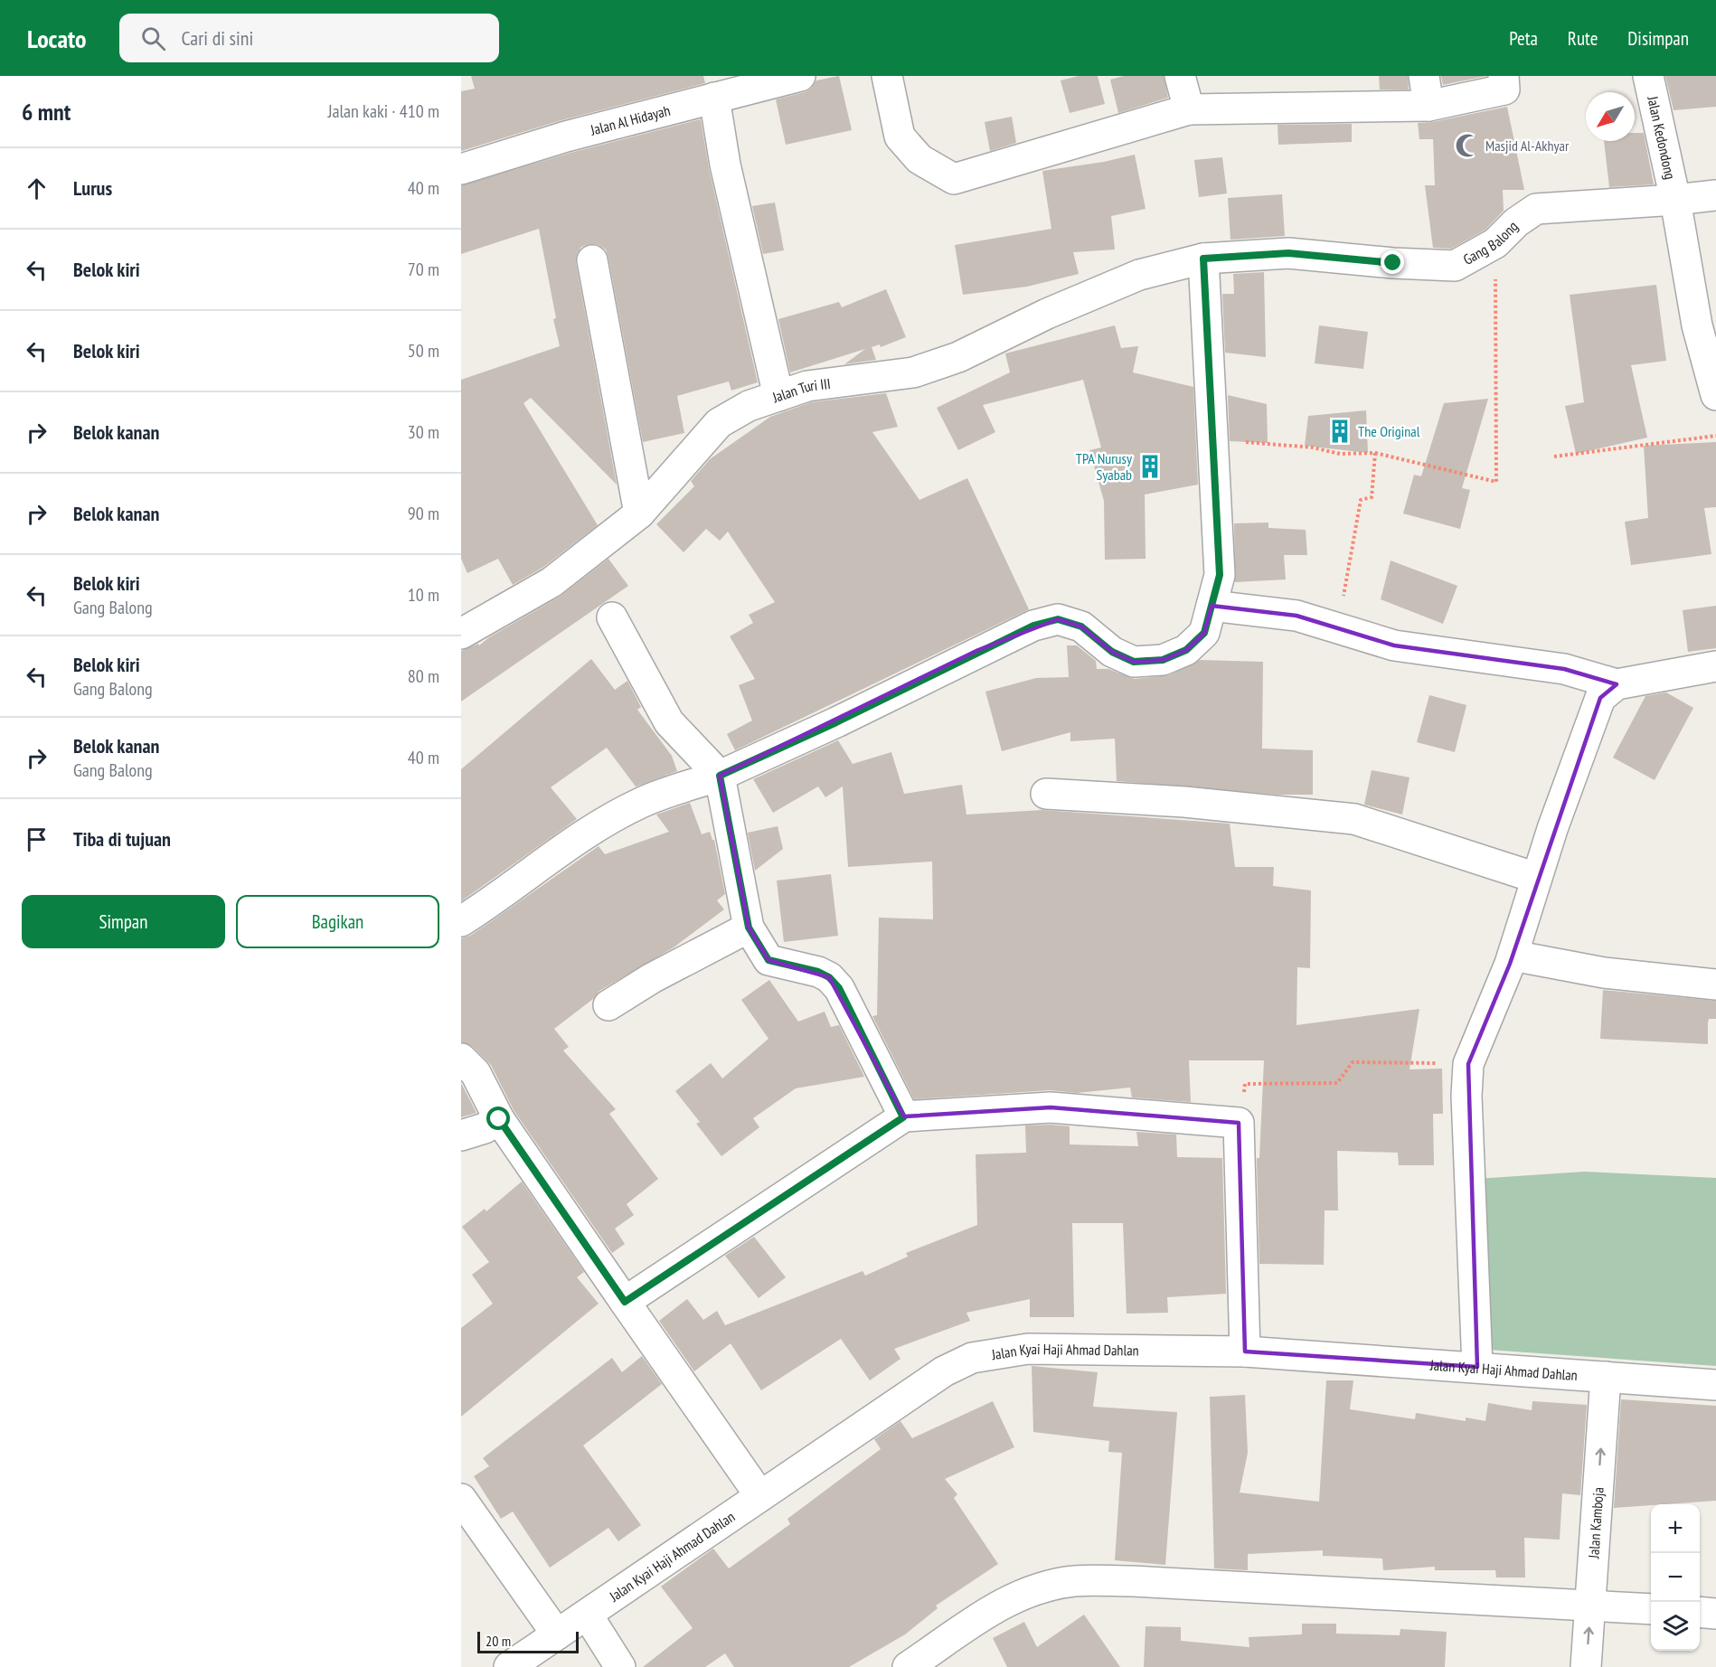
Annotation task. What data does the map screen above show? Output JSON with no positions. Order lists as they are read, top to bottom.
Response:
{
  "streets": {
    "street": [
      "Jalan Al Hidayah",
      "Jalan Kedondong",
      "Gang Balong",
      "Jalan Turi III",
      "Jalan Kyai Haji Ahmad Dahlan",
      "Jalan Kamboja"
    ]
  },
  "crossings": [
    ["Jalan Kedondong", "Gang Balong"],
    ["Gang Balong", "Jalan Turi III"],
    ["Jalan Kyai Haji Ahmad Dahlan", "Jalan Kamboja"]
  ],
  "one_way": ["Jalan Kamboja"],
  "places": {
    "mosque": ["Masjid Al-Akhyar"],
    "building": ["The Original", "TPA Nurusy Syabab"]
  },
  "scale_bar": "20 m",
  "north": "bottom left",
  "page": {
    "header": "Locato",
    "search": "Cari di sini",
    "nav": ["Peta", "Rute", "Disimpan"],
    "heading": ["6 mnt", "Jalan kaki · 410 m"],
    "list": [
      ["Lurus", "40 m"],
      ["Belok kiri", "70 m"],
      ["Belok kiri", "50 m"],
      ["Belok kanan", "30 m"],
      ["Belok kanan", "90 m"],
      ["Belok kiri", "Gang Balong", "10 m"],
      ["Belok kiri", "Gang Balong", "80 m"],
      ["Belok kanan", "Gang Balong", "40 m"],
      "Tiba di tujuan"
    ],
    "buttons": ["Simpan", "Bagikan"],
    "map_buttons": ["+", "−"],
    "scale": "20 m"
  }
}
